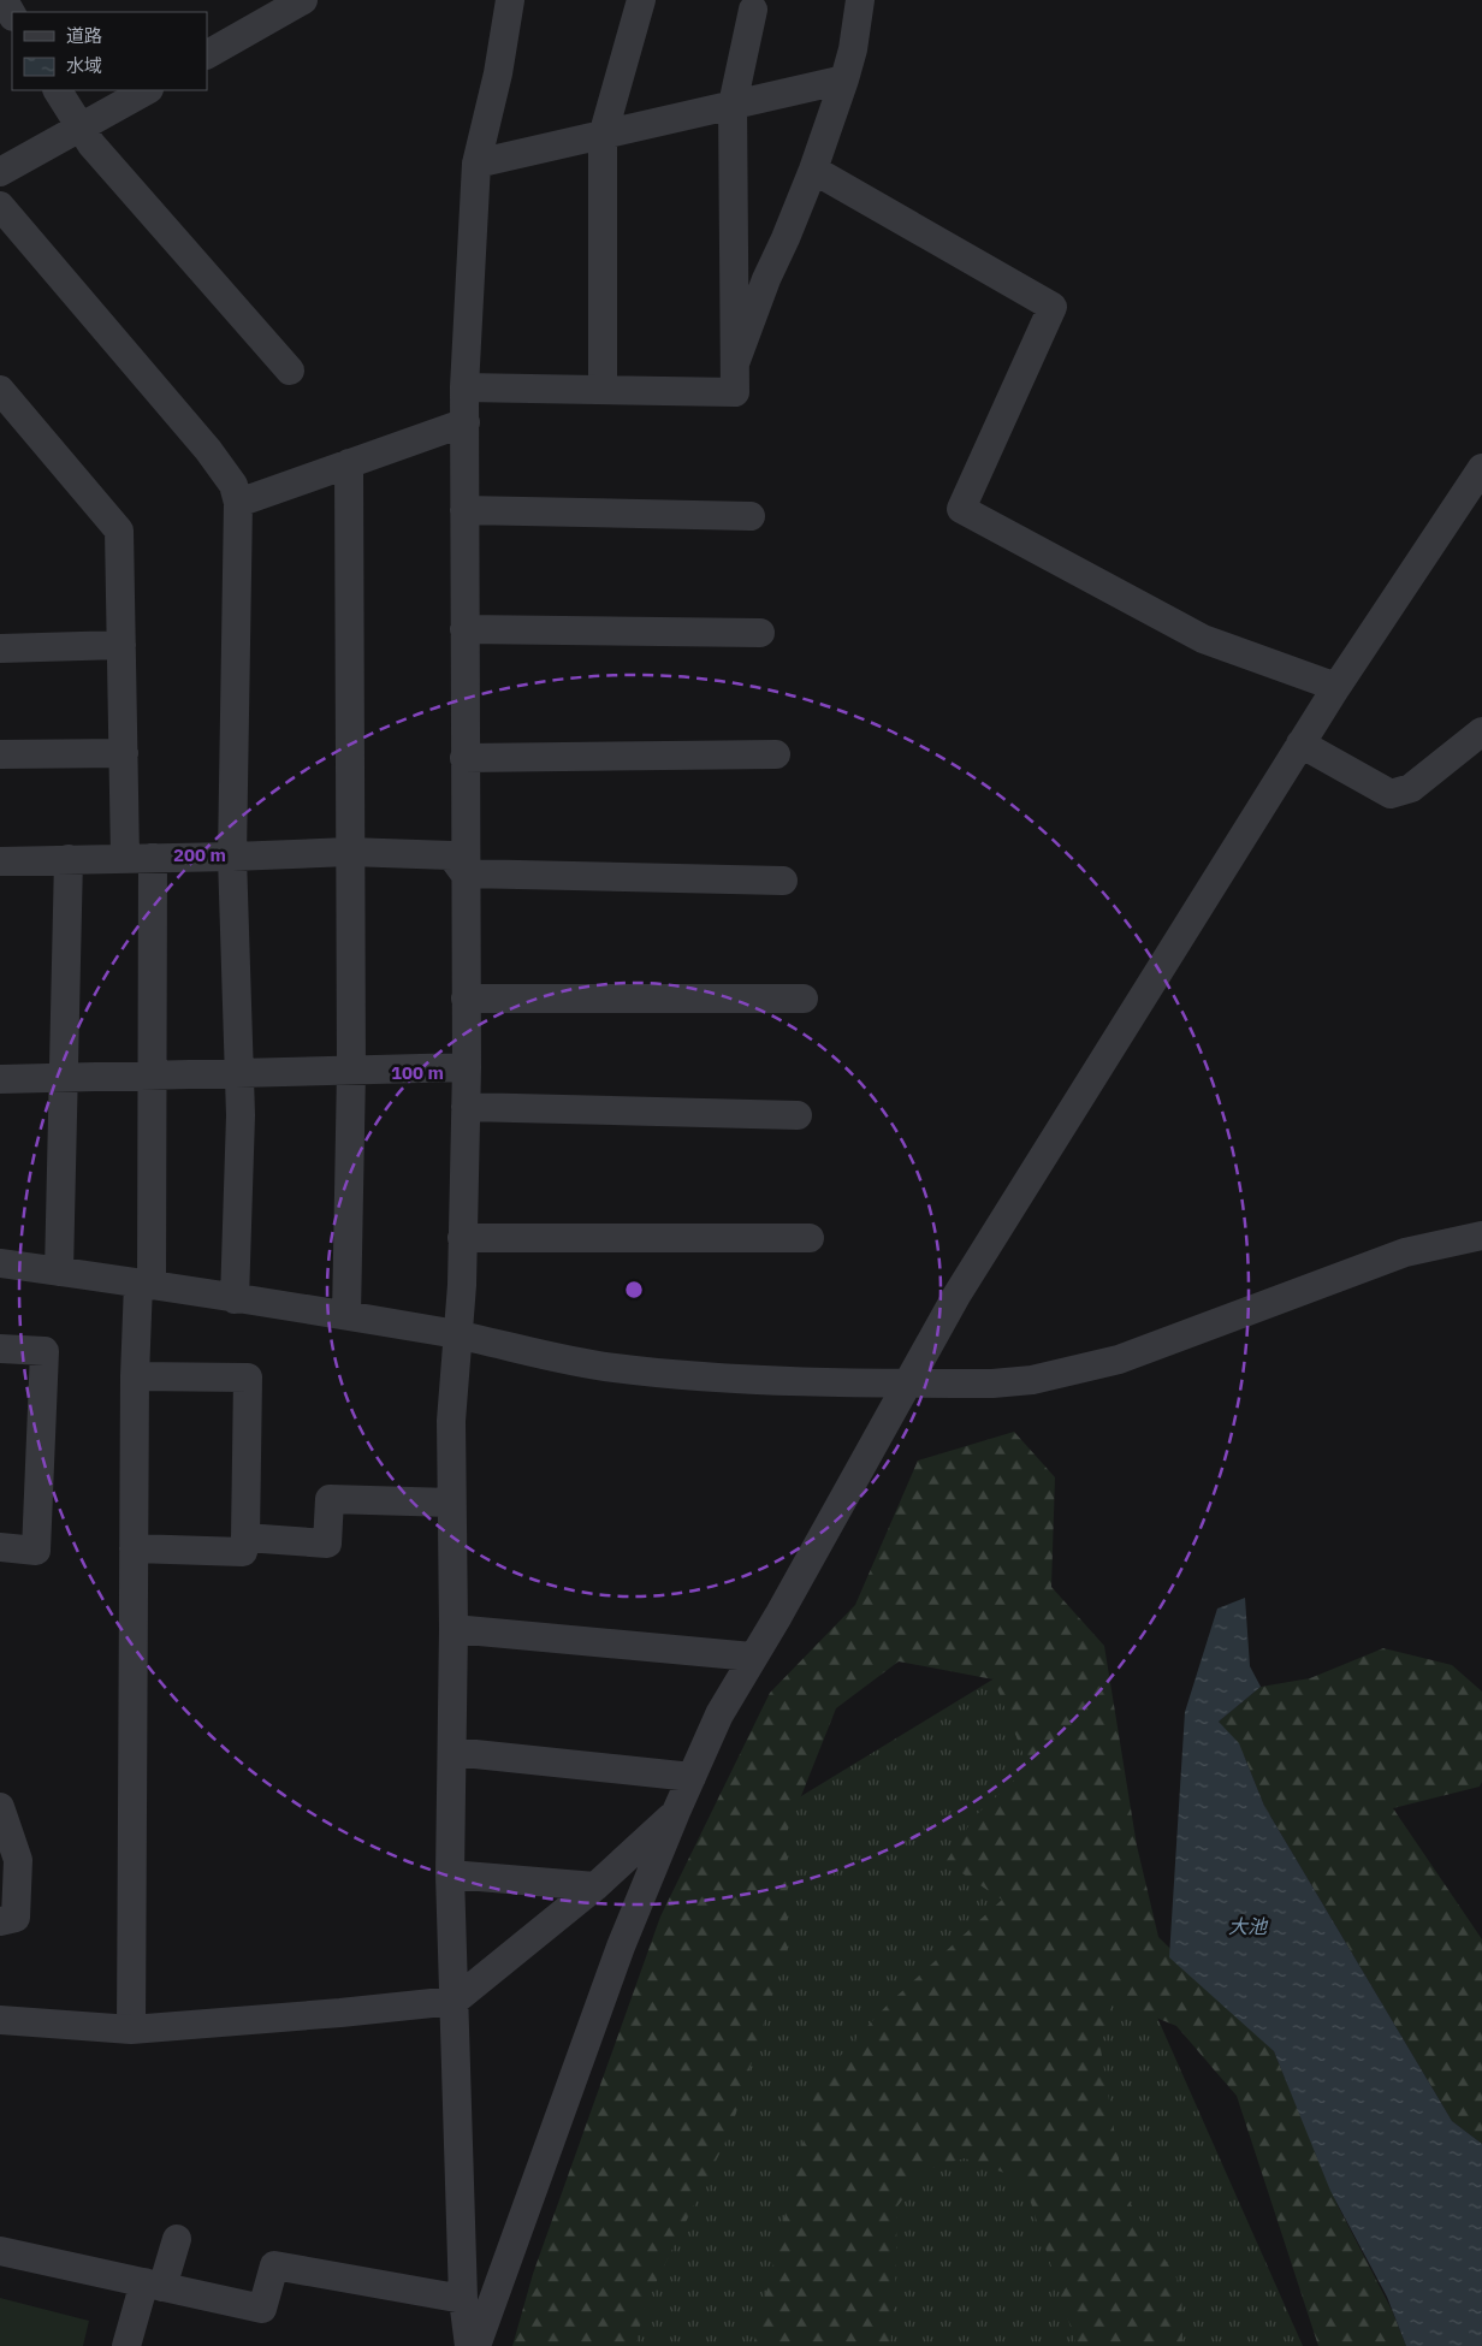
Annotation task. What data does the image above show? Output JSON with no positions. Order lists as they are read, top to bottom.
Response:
{
  "water": ["大池"],
  "legend": ["道路", "水域"],
  "rings": ["200 m", "100 m"]
}
